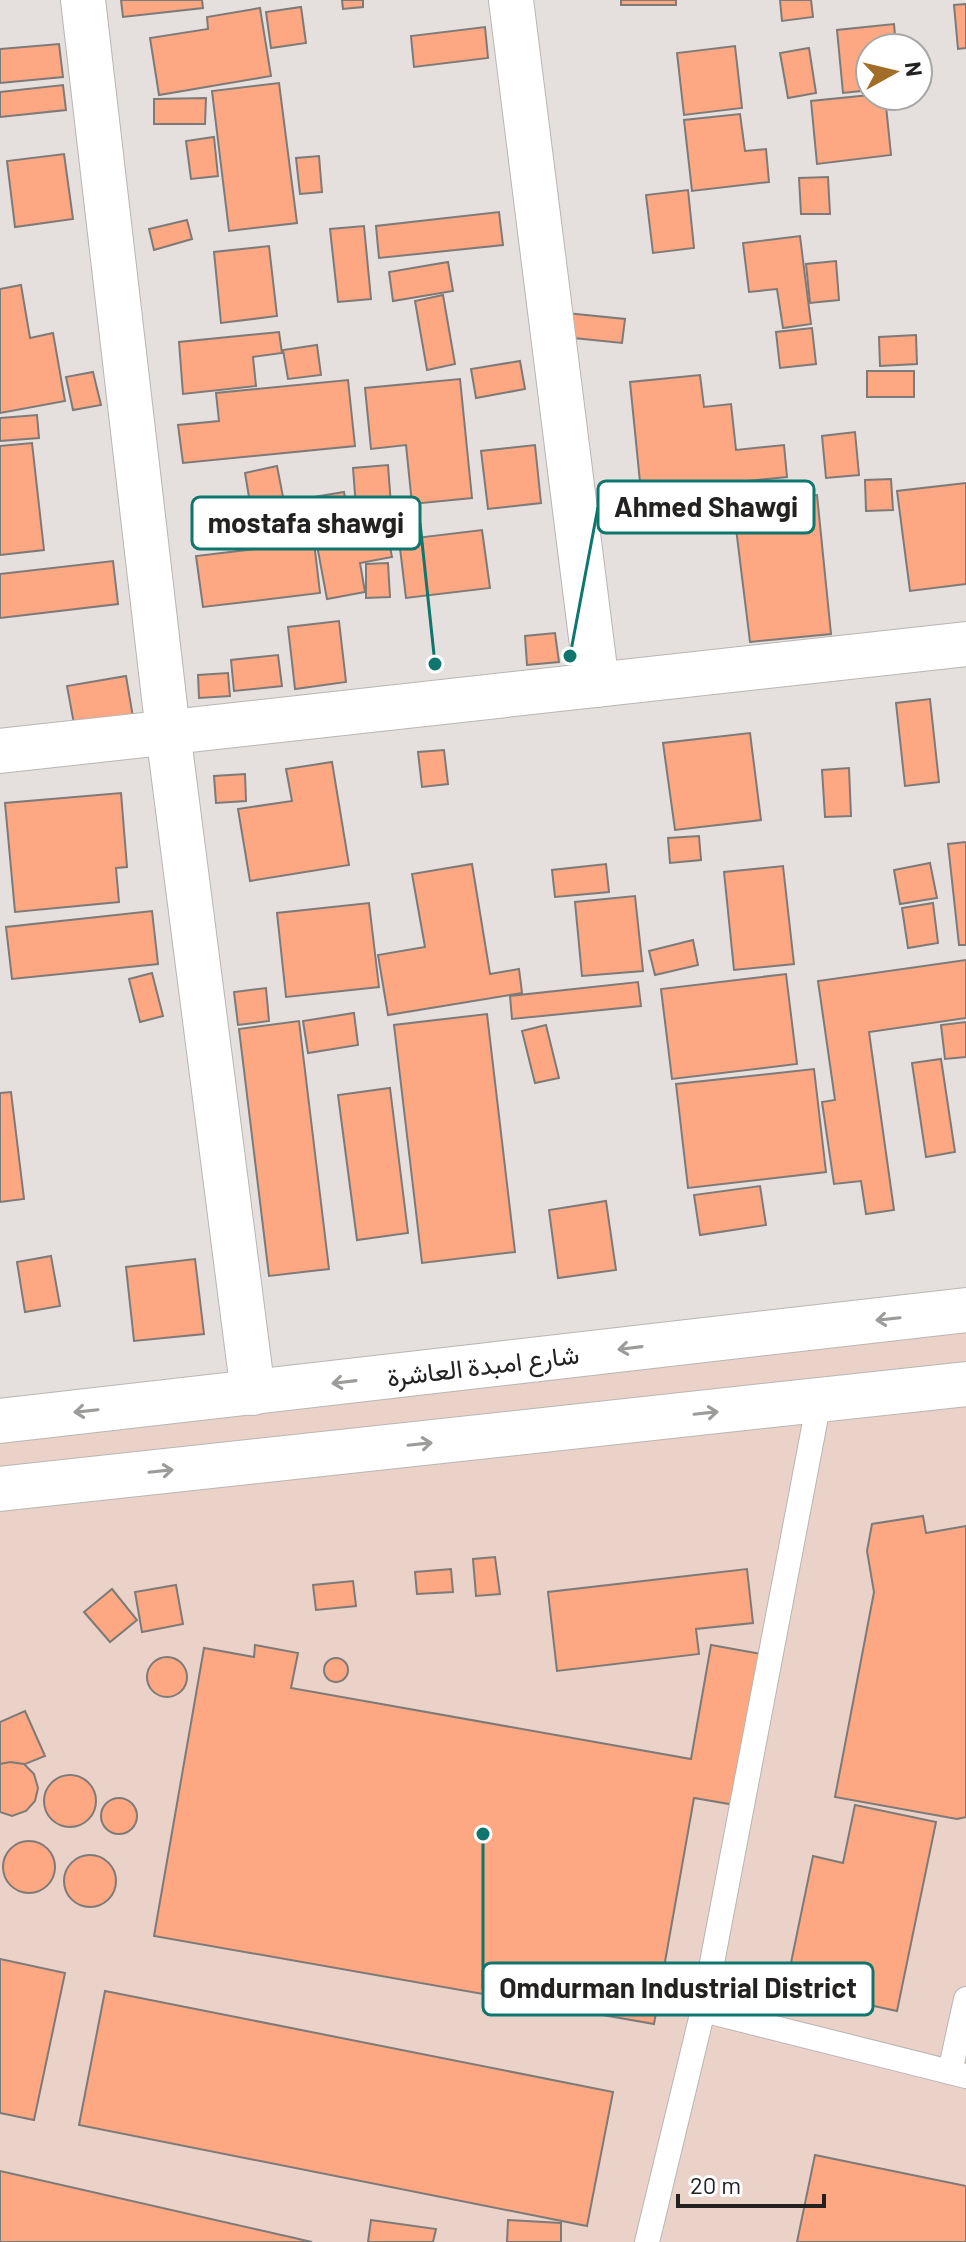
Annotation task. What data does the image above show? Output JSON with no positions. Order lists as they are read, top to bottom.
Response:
{
  "streets": {
    "street": ["شارع امبدة العاشرة"]
  },
  "places": ["Ahmed Shawgi", "mostafa shawgi", "Omdurman Industrial District"],
  "scale_bar": "20 m",
  "north": "right"
}
